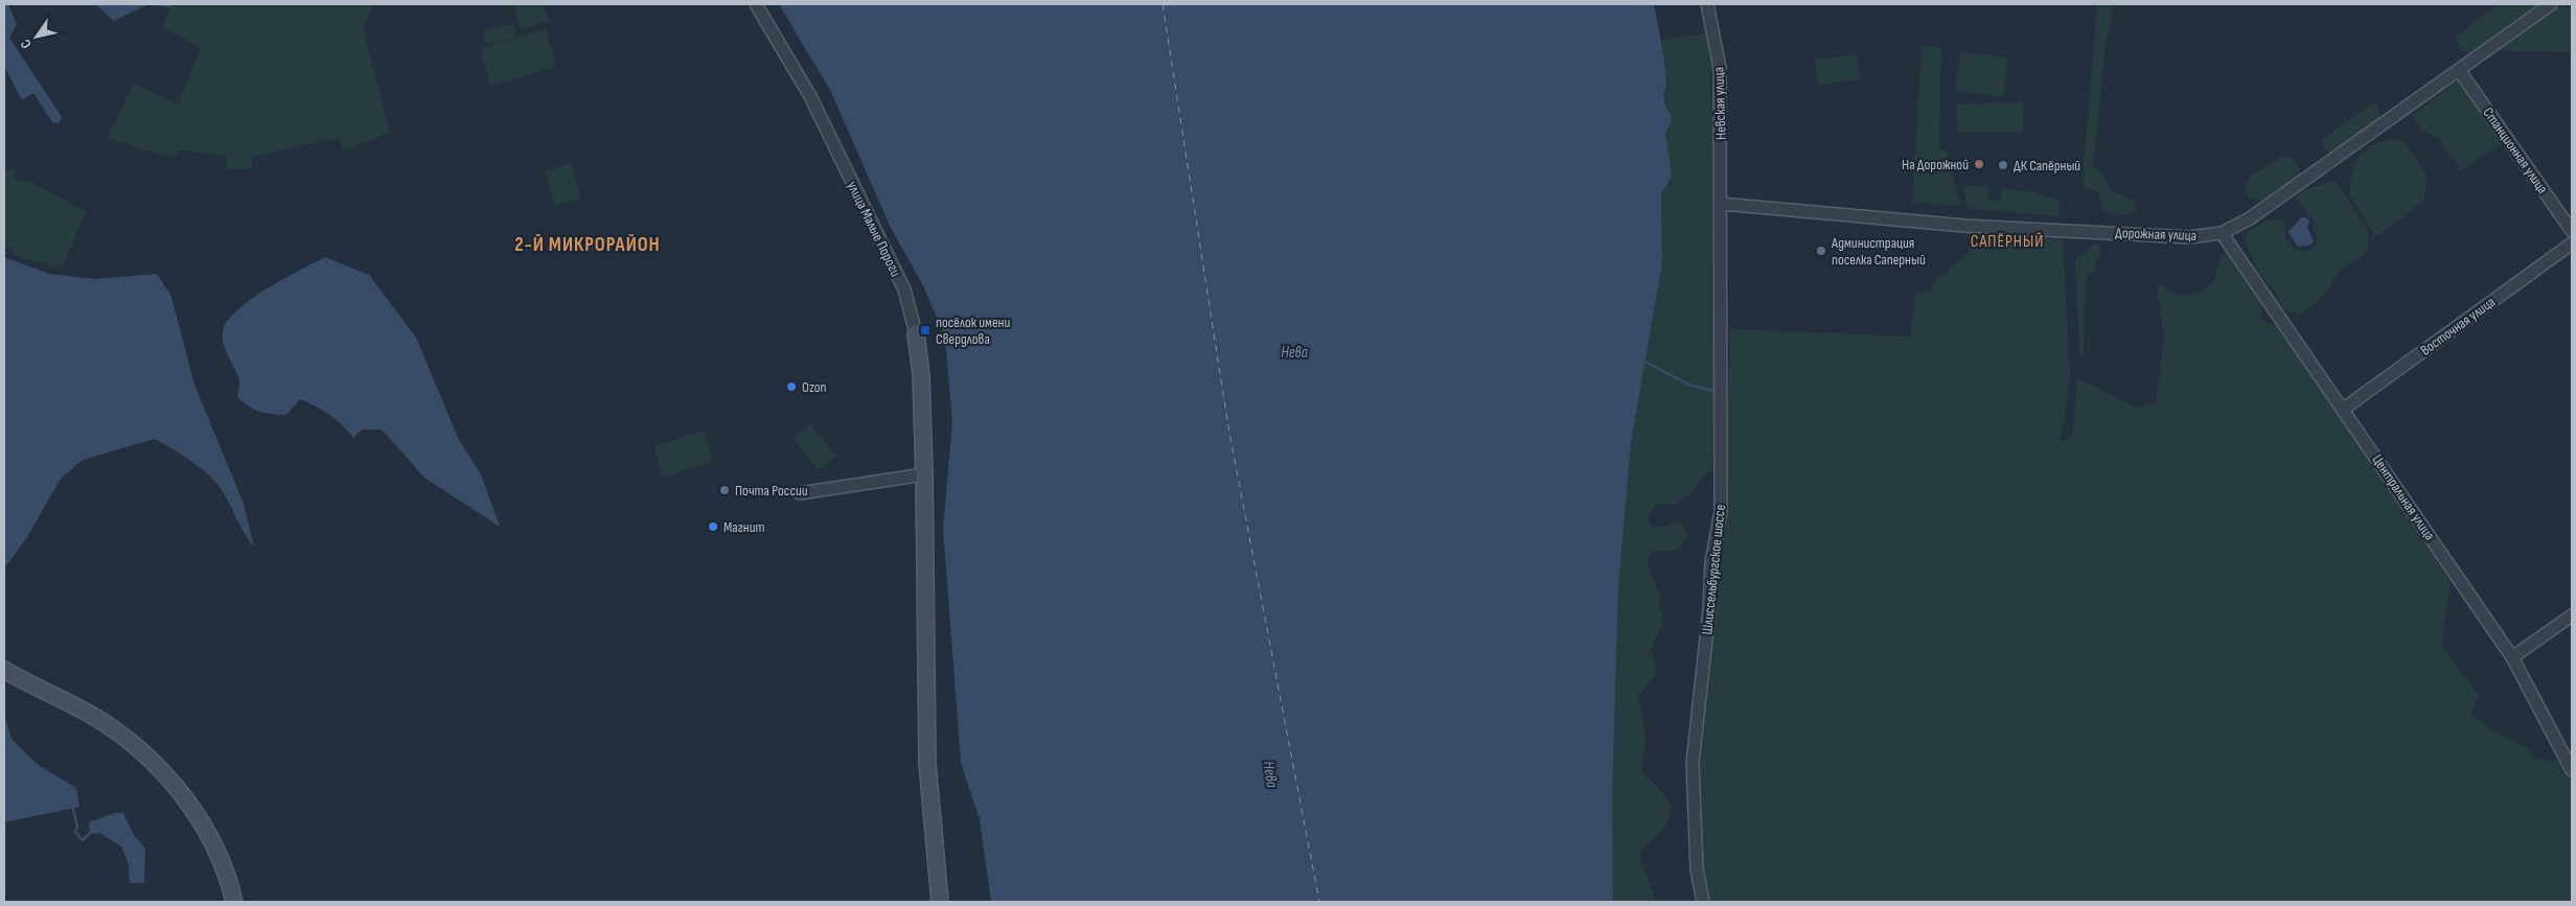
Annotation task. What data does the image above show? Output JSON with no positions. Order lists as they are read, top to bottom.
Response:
{
  "streets": {
    "street": [
      "Невская улица",
      "Станционная улица",
      "улица Малые Пороги",
      "Дорожная улица",
      "Восточная улица",
      "Центральная улица",
      "Шлиссельбургское шоссе"
    ]
  },
  "crossings": [
    ["Невская улица", "Дорожная улица"],
    ["Невская улица", "Шлиссельбургское шоссе"],
    ["Станционная улица", "Дорожная улица"],
    ["Дорожная улица", "Центральная улица"],
    ["Дорожная улица", "Шлиссельбургское шоссе"],
    ["Восточная улица", "Центральная улица"]
  ],
  "districts": ["САПЁРНЫЙ", "2-Й МИКРОРАЙОН"],
  "water": ["Нева"],
  "places": {
    "other": [
      "На Дорожной",
      "ДК Сапёрный",
      "Администрация поселка Саперный",
      "Ozon",
      "Почта России",
      "Магнит"
    ],
    "transit": ["посёлок имени Свердлова"]
  },
  "north": "bottom left"
}
